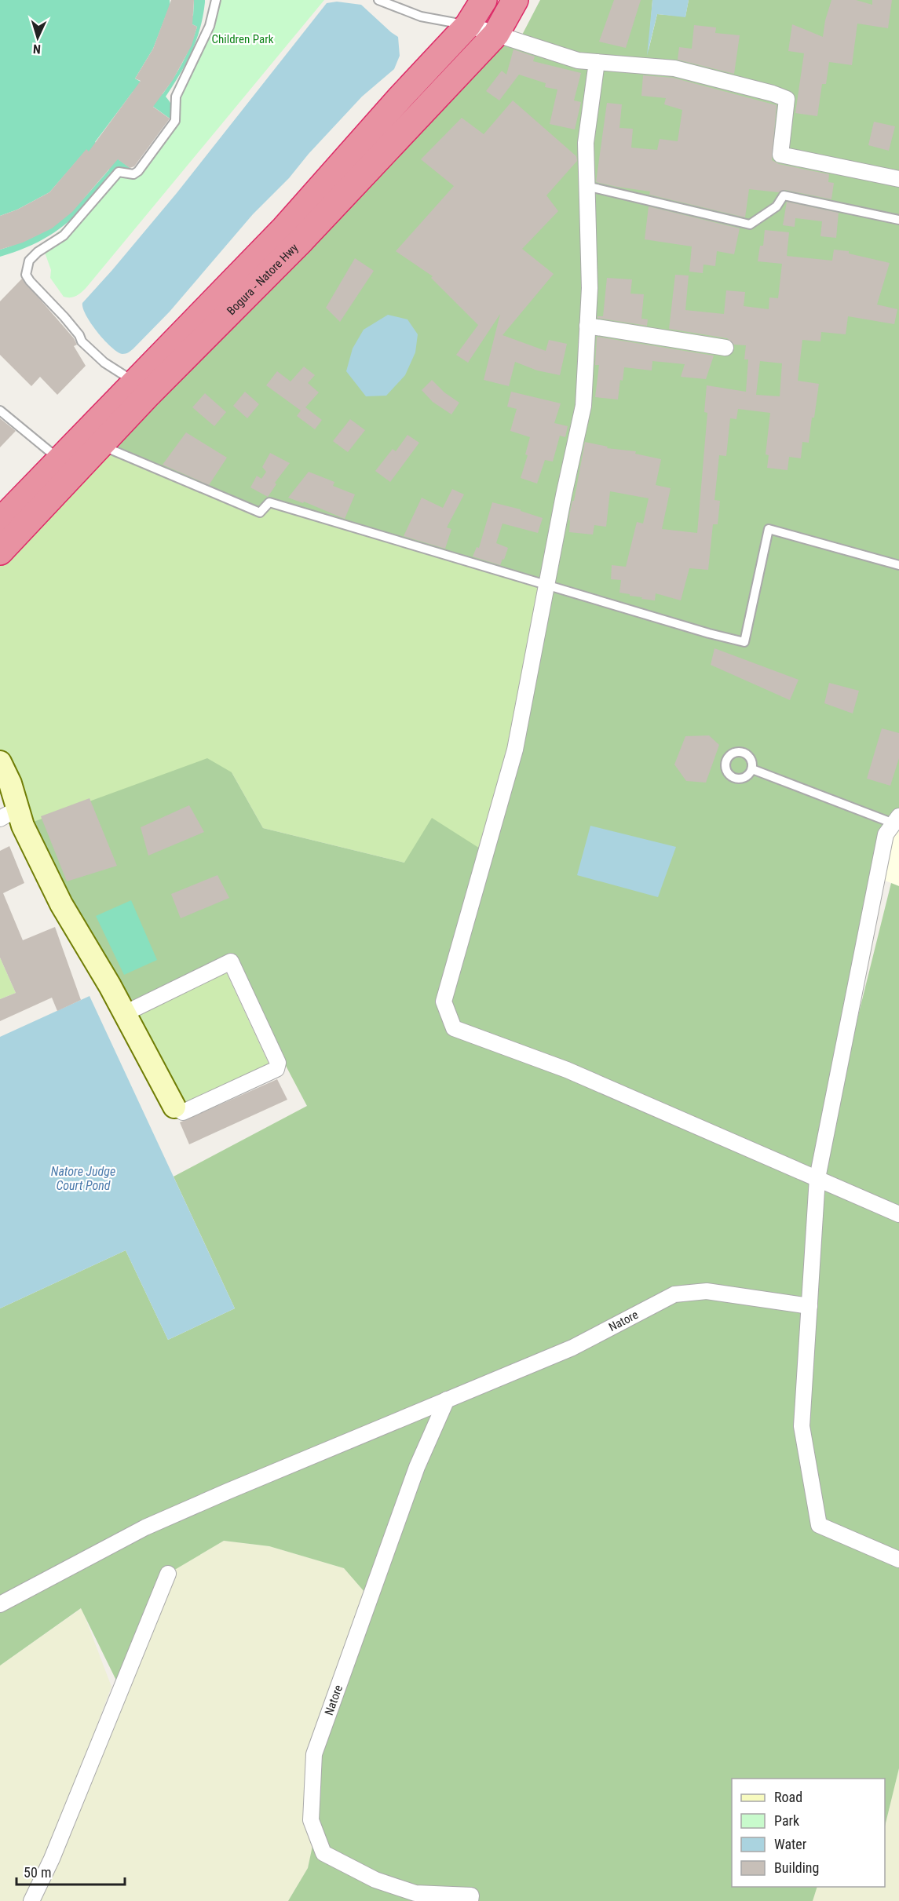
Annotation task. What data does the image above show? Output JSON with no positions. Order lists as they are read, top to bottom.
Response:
{
  "streets": {
    "highway": ["Bogura - Natore Hwy"],
    "street": ["Natore"]
  },
  "water": ["Natore Judge Court Pond"],
  "parks": ["Children Park"],
  "legend": [
    "Road",
    "Park",
    "Water",
    "Building"
  ],
  "scale_bar": "50 m",
  "north": "bottom"
}
